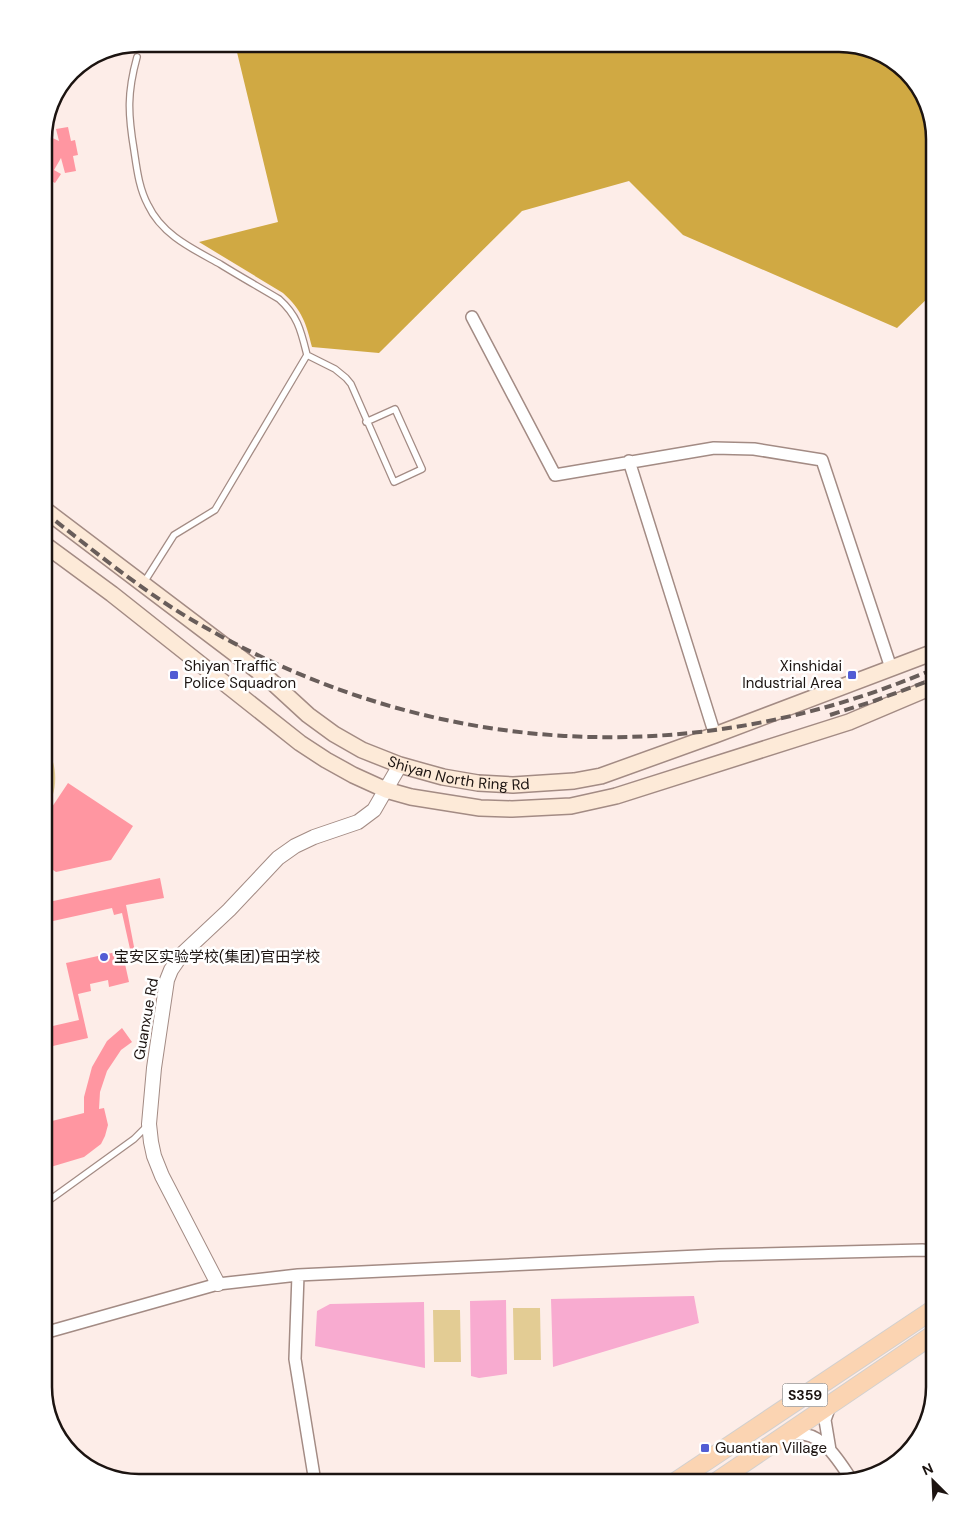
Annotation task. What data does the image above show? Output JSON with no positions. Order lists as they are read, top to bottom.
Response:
{
  "streets": {
    "main road": ["Shiyan North Ring Rd", "S359"],
    "street": ["Guanxue Rd"]
  },
  "crossings": [
    ["Shiyan North Ring Rd", "Guanxue Rd"]
  ],
  "places": {
    "transit": ["Shiyan Traffic Police Squadron", "Xinshidai Industrial Area", "Guantian Village"],
    "other": ["宝安区实验学校(集团)官田学校"]
  },
  "north": "top left"
}
